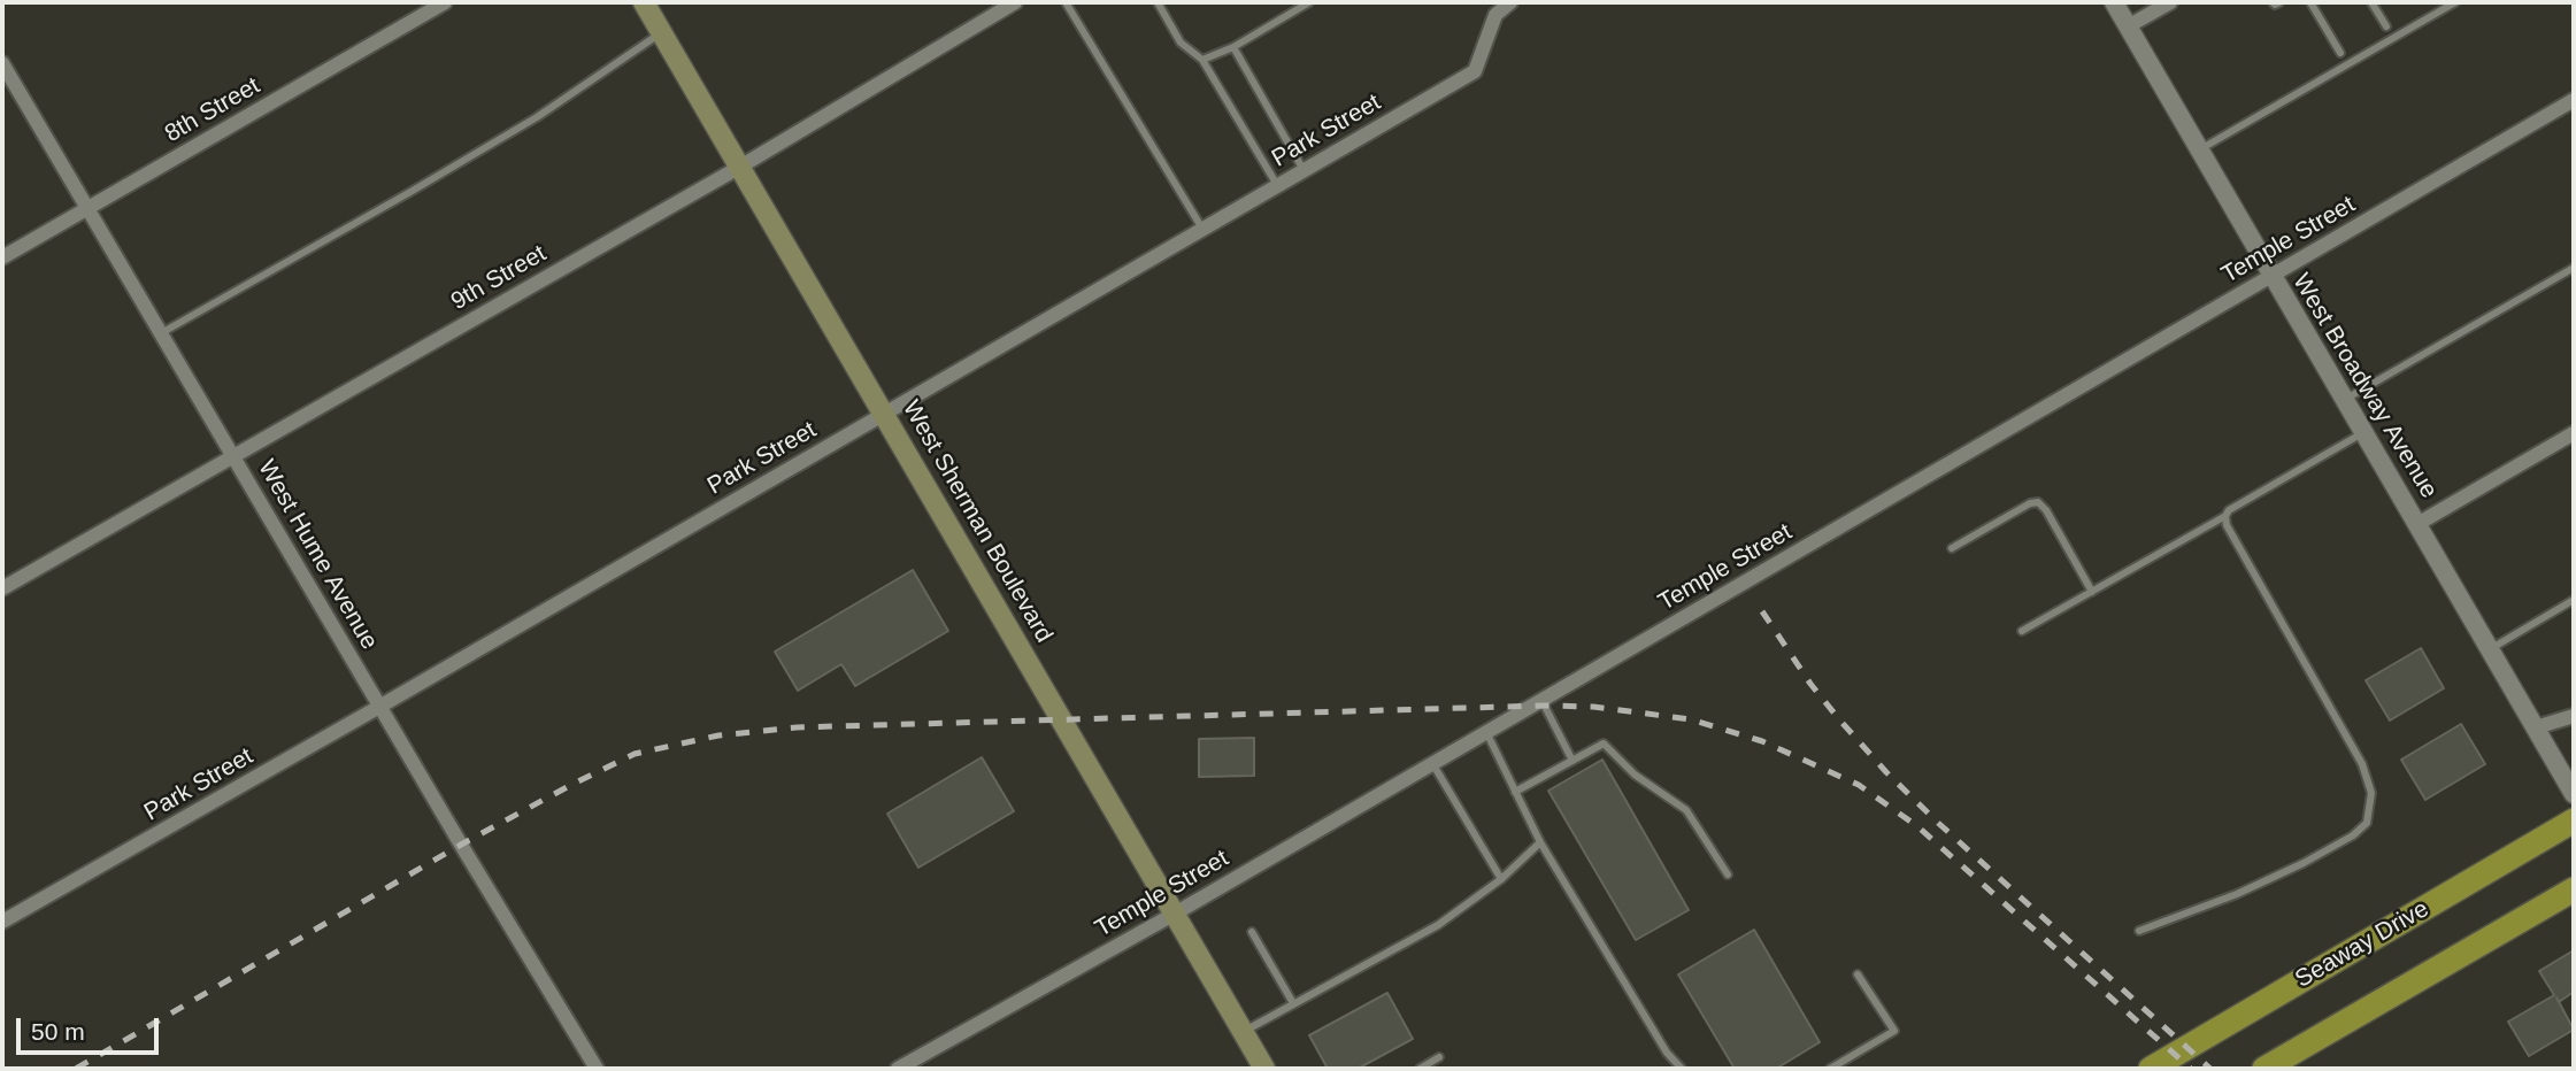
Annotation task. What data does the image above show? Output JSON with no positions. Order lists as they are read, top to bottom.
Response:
{
  "streets": {
    "highway": ["Seaway Drive"],
    "main road": ["West Sherman Boulevard"],
    "street": [
      "8th Street",
      "Park Street",
      "Temple Street",
      "9th Street",
      "West Broadway Avenue",
      "West Hume Avenue"
    ]
  },
  "crossings": [
    ["8th Street", "West Hume Avenue"],
    ["Park Street", "West Sherman Boulevard"],
    ["Park Street", "West Hume Avenue"],
    ["Temple Street", "West Broadway Avenue"],
    ["Temple Street", "West Sherman Boulevard"],
    ["9th Street", "West Sherman Boulevard"],
    ["9th Street", "West Hume Avenue"]
  ],
  "scale_bar": "50 m"
}
